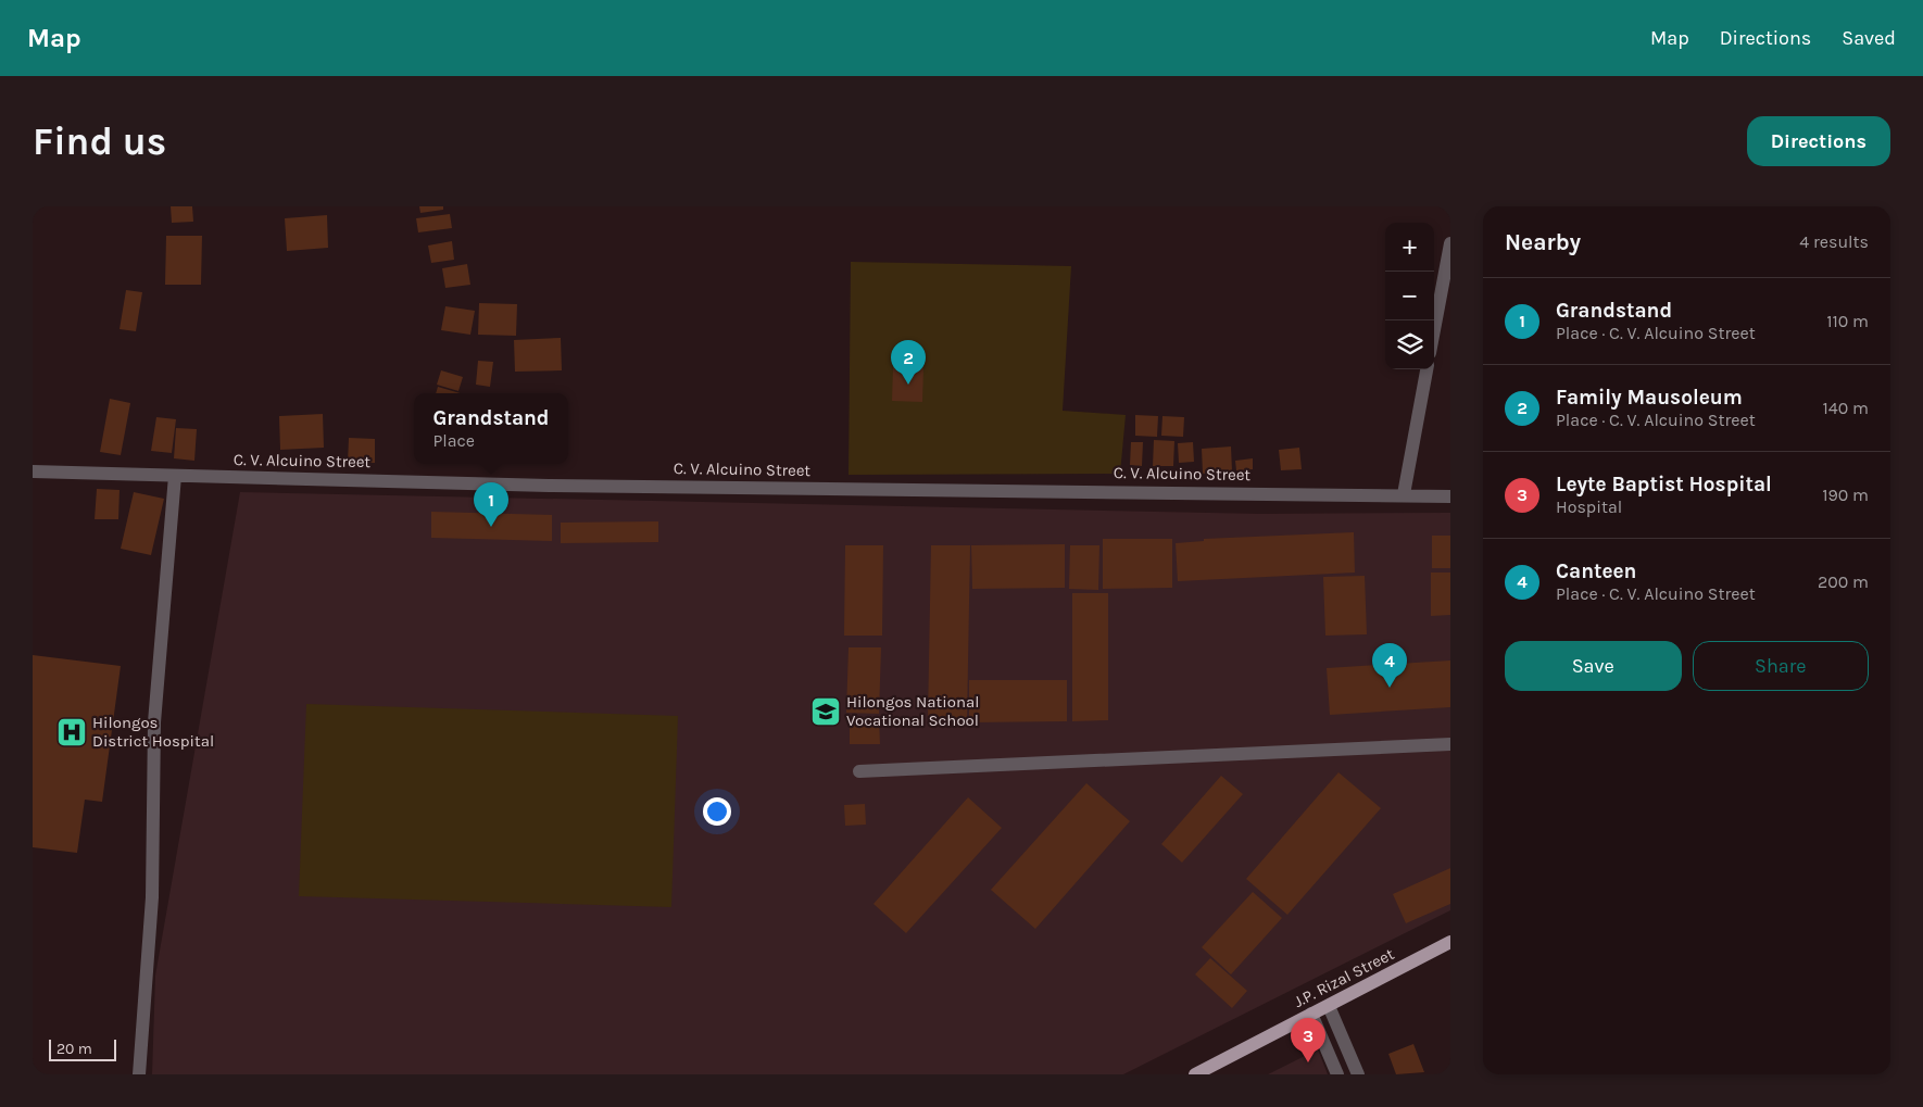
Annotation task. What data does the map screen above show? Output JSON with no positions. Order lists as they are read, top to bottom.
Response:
{
  "streets": {
    "main road": ["J.P. Rizal Street"],
    "street": ["C. V. Alcuino Street"]
  },
  "places": {
    "school or university": ["Hilongos National Vocational School"],
    "hospital": ["Hilongos District Hospital"]
  },
  "scale_bar": "20 m",
  "page": {
    "header": "Map",
    "nav": ["Map", "Directions", "Saved"],
    "buttons": [
      "Directions",
      ["Save", "Share"]
    ],
    "title": "Find us",
    "heading": ["Nearby", "4 results"],
    "map_buttons": ["+", "−"],
    "list": [
      {
        "mark": "1",
        "name": "Grandstand",
        "note": "Place · C. V. Alcuino Street",
        "value": "110 m"
      },
      {
        "mark": "2",
        "name": "Family Mausoleum",
        "note": "Place · C. V. Alcuino Street",
        "value": "140 m"
      },
      {
        "mark": "3",
        "name": "Leyte Baptist Hospital",
        "note": "Hospital",
        "value": "190 m"
      },
      {
        "mark": "4",
        "name": "Canteen",
        "note": "Place · C. V. Alcuino Street",
        "value": "200 m"
      }
    ],
    "pins": [
      "2",
      "1",
      "4",
      "3"
    ],
    "popup": ["Grandstand", "Place"],
    "scale": "20 m"
  }
}
